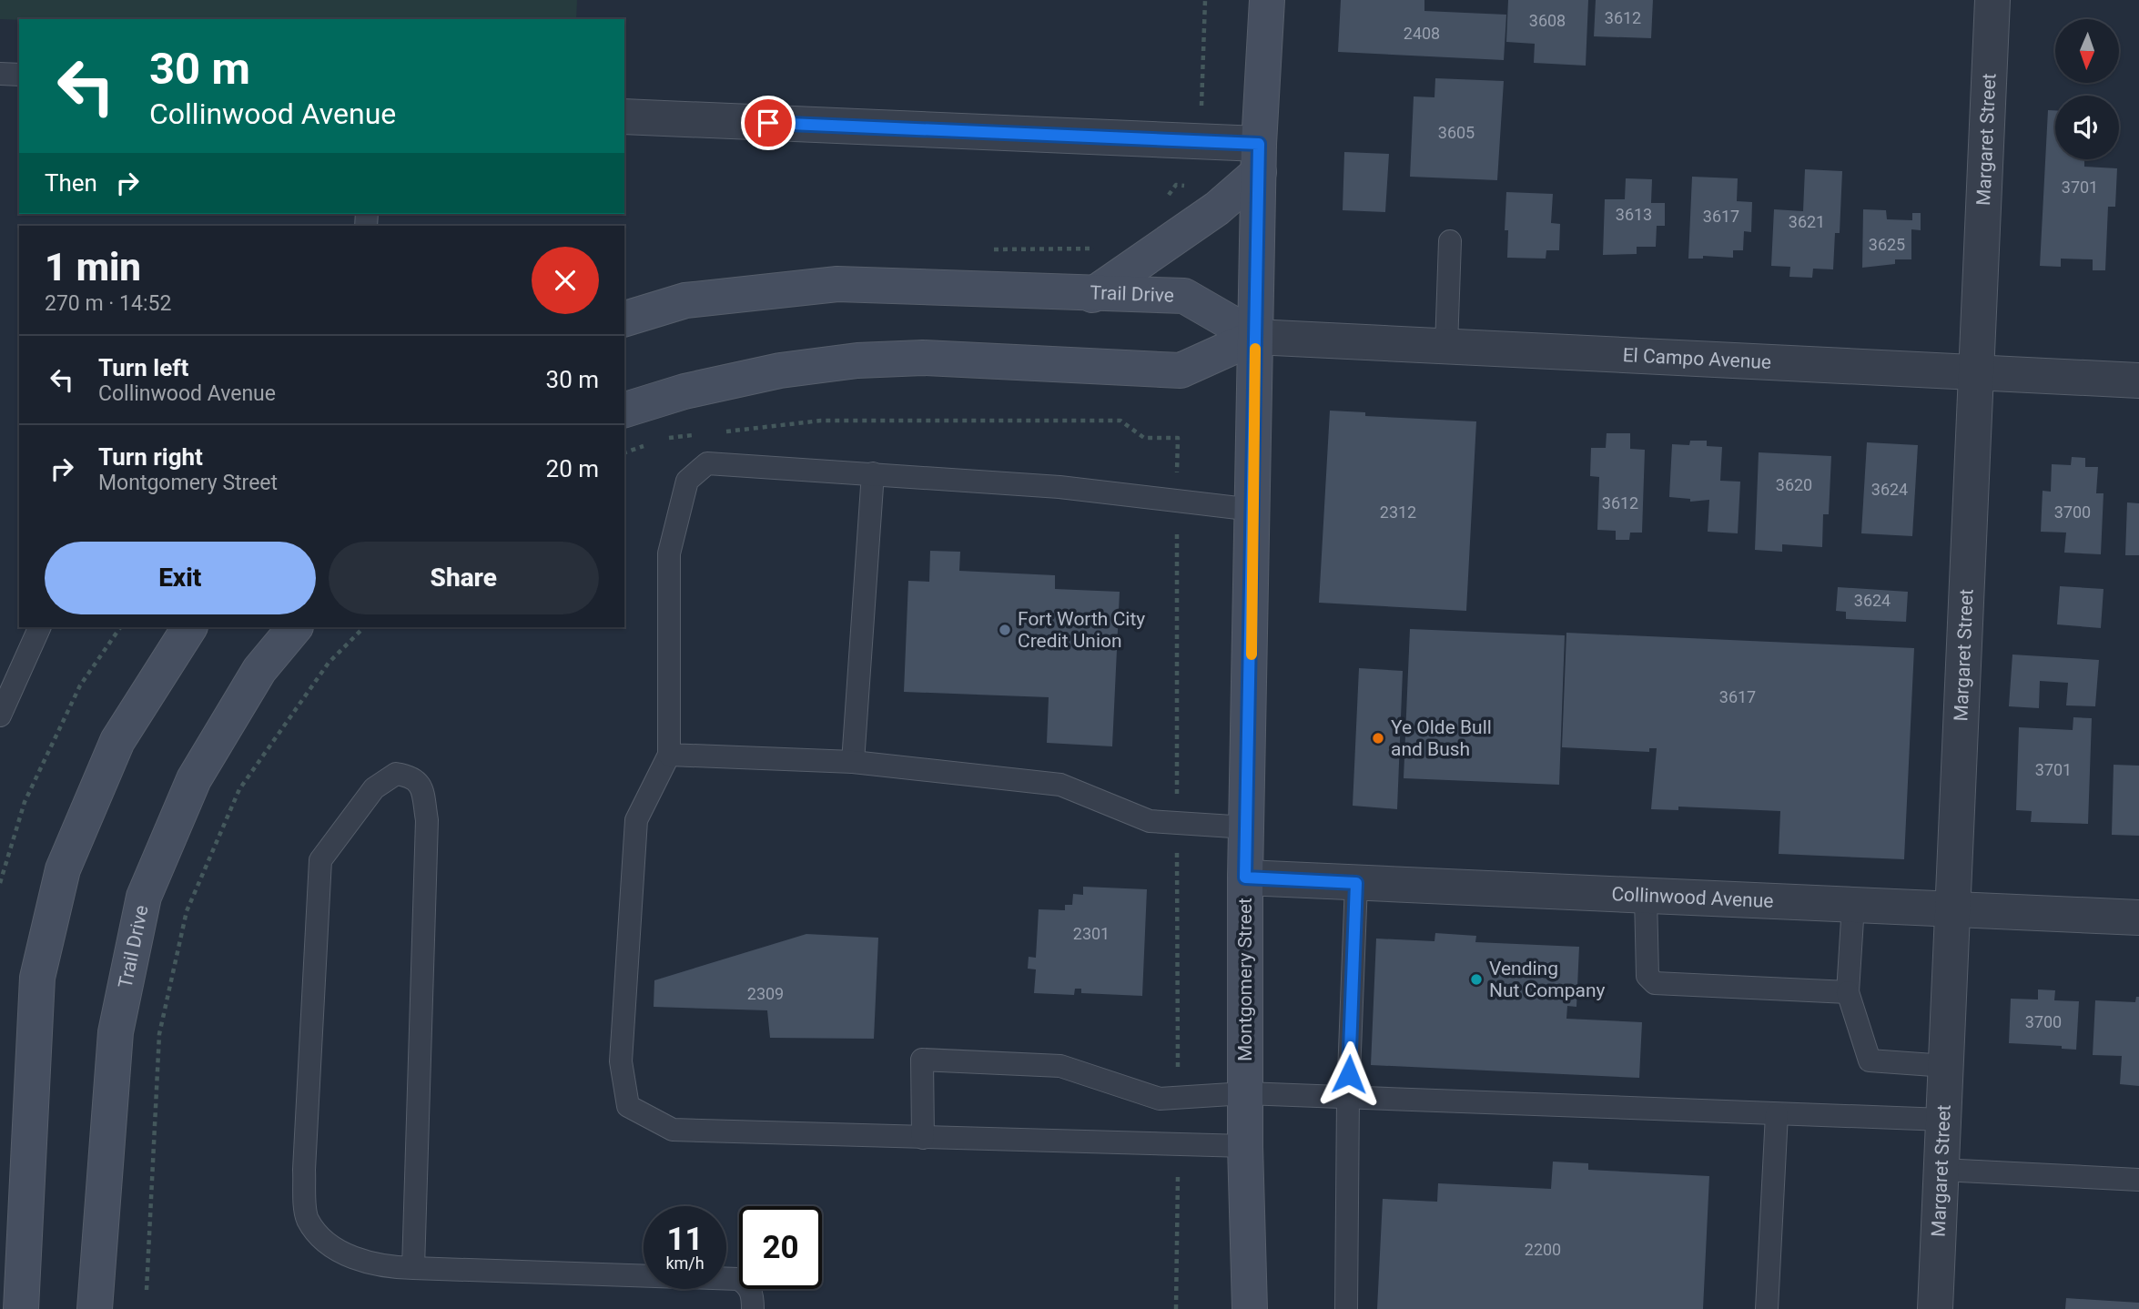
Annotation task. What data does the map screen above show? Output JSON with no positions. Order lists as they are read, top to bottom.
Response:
{
  "streets": {
    "street": [
      "Margaret Street",
      "Trail Drive",
      "El Campo Avenue",
      "Collinwood Avenue",
      "Montgomery Street"
    ]
  },
  "crossings": [
    ["Margaret Street", "El Campo Avenue"],
    ["Margaret Street", "Collinwood Avenue"],
    ["Trail Drive", "El Campo Avenue"],
    ["Trail Drive", "Montgomery Street"],
    ["El Campo Avenue", "Montgomery Street"],
    ["Collinwood Avenue", "Montgomery Street"]
  ],
  "places": ["Fort Worth City Credit Union", "Ye Olde Bull and Bush", "Vending Nut Company"],
  "house_numbers": [
    "3612",
    "3608",
    "2408",
    "3605",
    "3701",
    "3613",
    "3617",
    "3621",
    "3625",
    "3620",
    "3624",
    "3612",
    "2312",
    "3700",
    "3624",
    "3617",
    "3701",
    "2301",
    "2309",
    "3700",
    "2200"
  ],
  "north": "bottom",
  "page": {
    "turn": ["30 m", "Collinwood Avenue"],
    "then": "Then",
    "heading": ["1 min", "270 m · 14:52"],
    "list": [
      {
        "name": "Turn left",
        "note": "Collinwood Avenue",
        "value": "30 m"
      },
      {
        "name": "Turn right",
        "note": "Montgomery Street",
        "value": "20 m"
      }
    ],
    "buttons": ["Exit", "Share"],
    "speed": "11 km/h",
    "limit": "20"
  }
}
